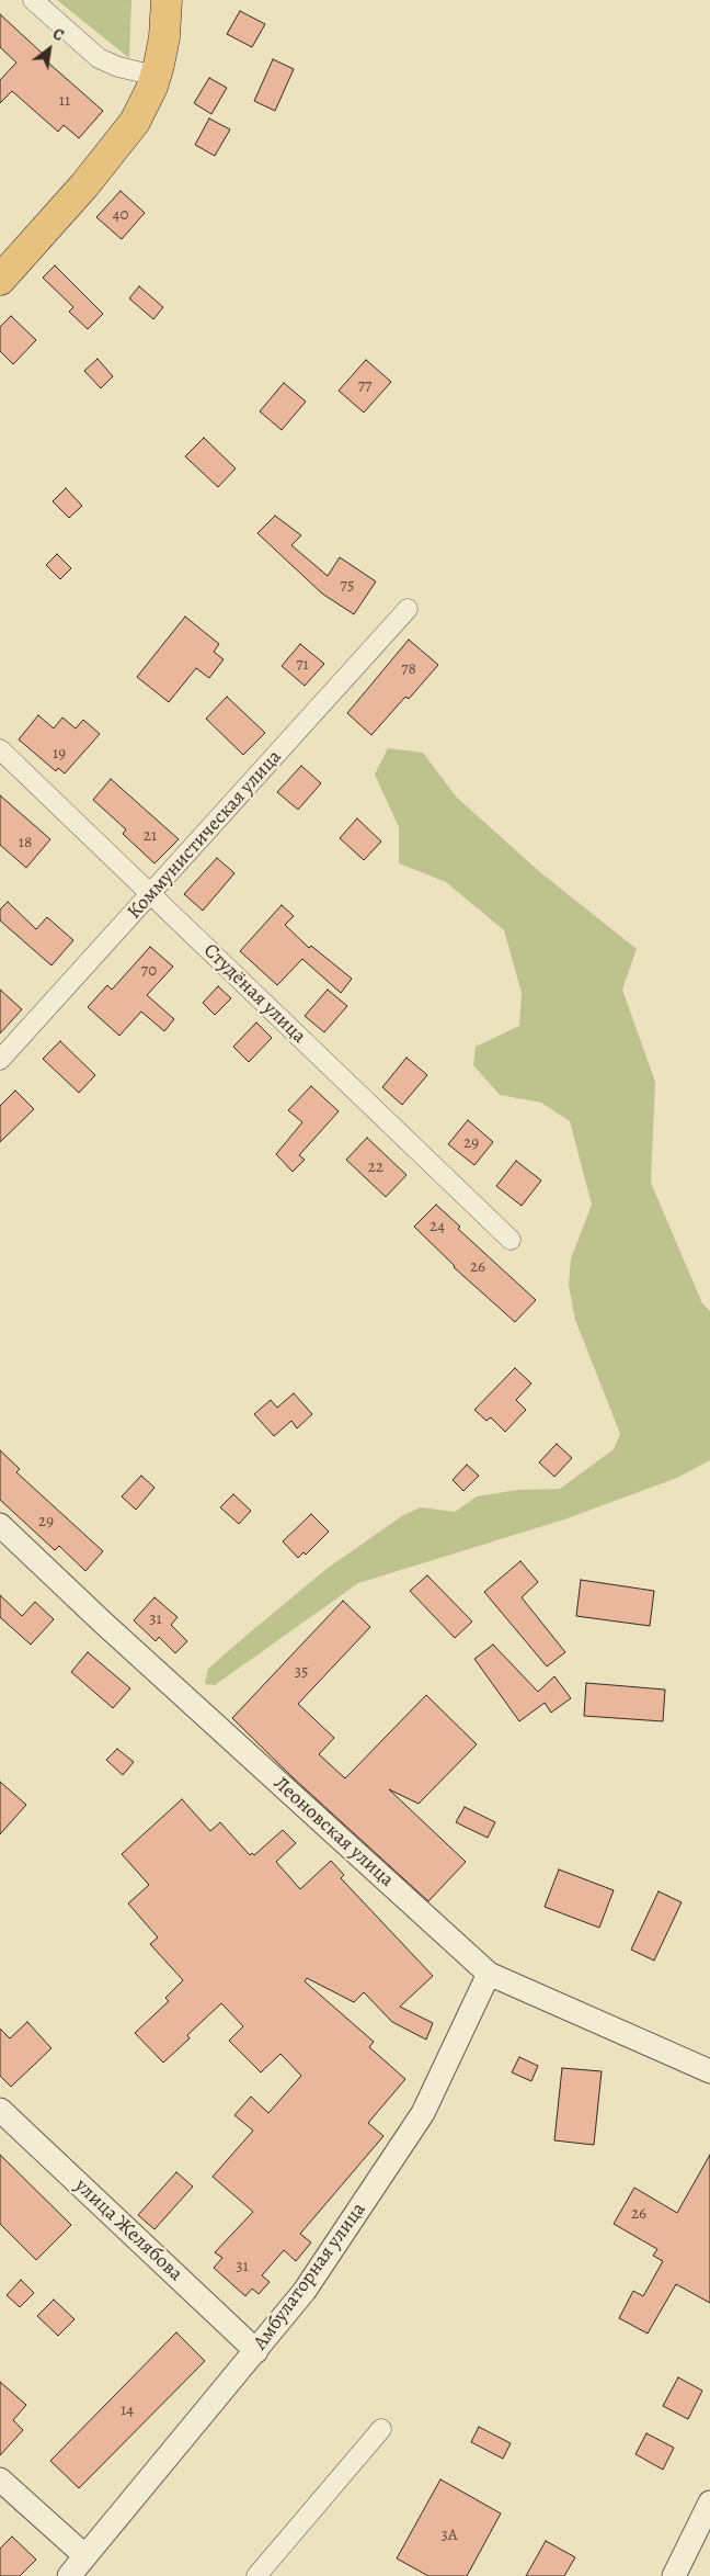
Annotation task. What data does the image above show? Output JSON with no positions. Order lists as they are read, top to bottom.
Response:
{
  "streets": {
    "street": [
      "Коммунистическая улица",
      "Студёная улица",
      "Леоновская улица",
      "улица Желябова",
      "Амбулаторная улица"
    ]
  },
  "crossings": [
    ["Коммунистическая улица", "Студёная улица"],
    ["Леоновская улица", "Амбулаторная улица"],
    ["улица Желябова", "Амбулаторная улица"]
  ],
  "house_numbers": [
    "11",
    "40",
    "77",
    "75",
    "71",
    "78",
    "19",
    "21",
    "18",
    "70",
    "29",
    "22",
    "24",
    "26",
    "29",
    "31",
    "35",
    "26",
    "31",
    "14",
    "3А"
  ],
  "north": "top right"
}
